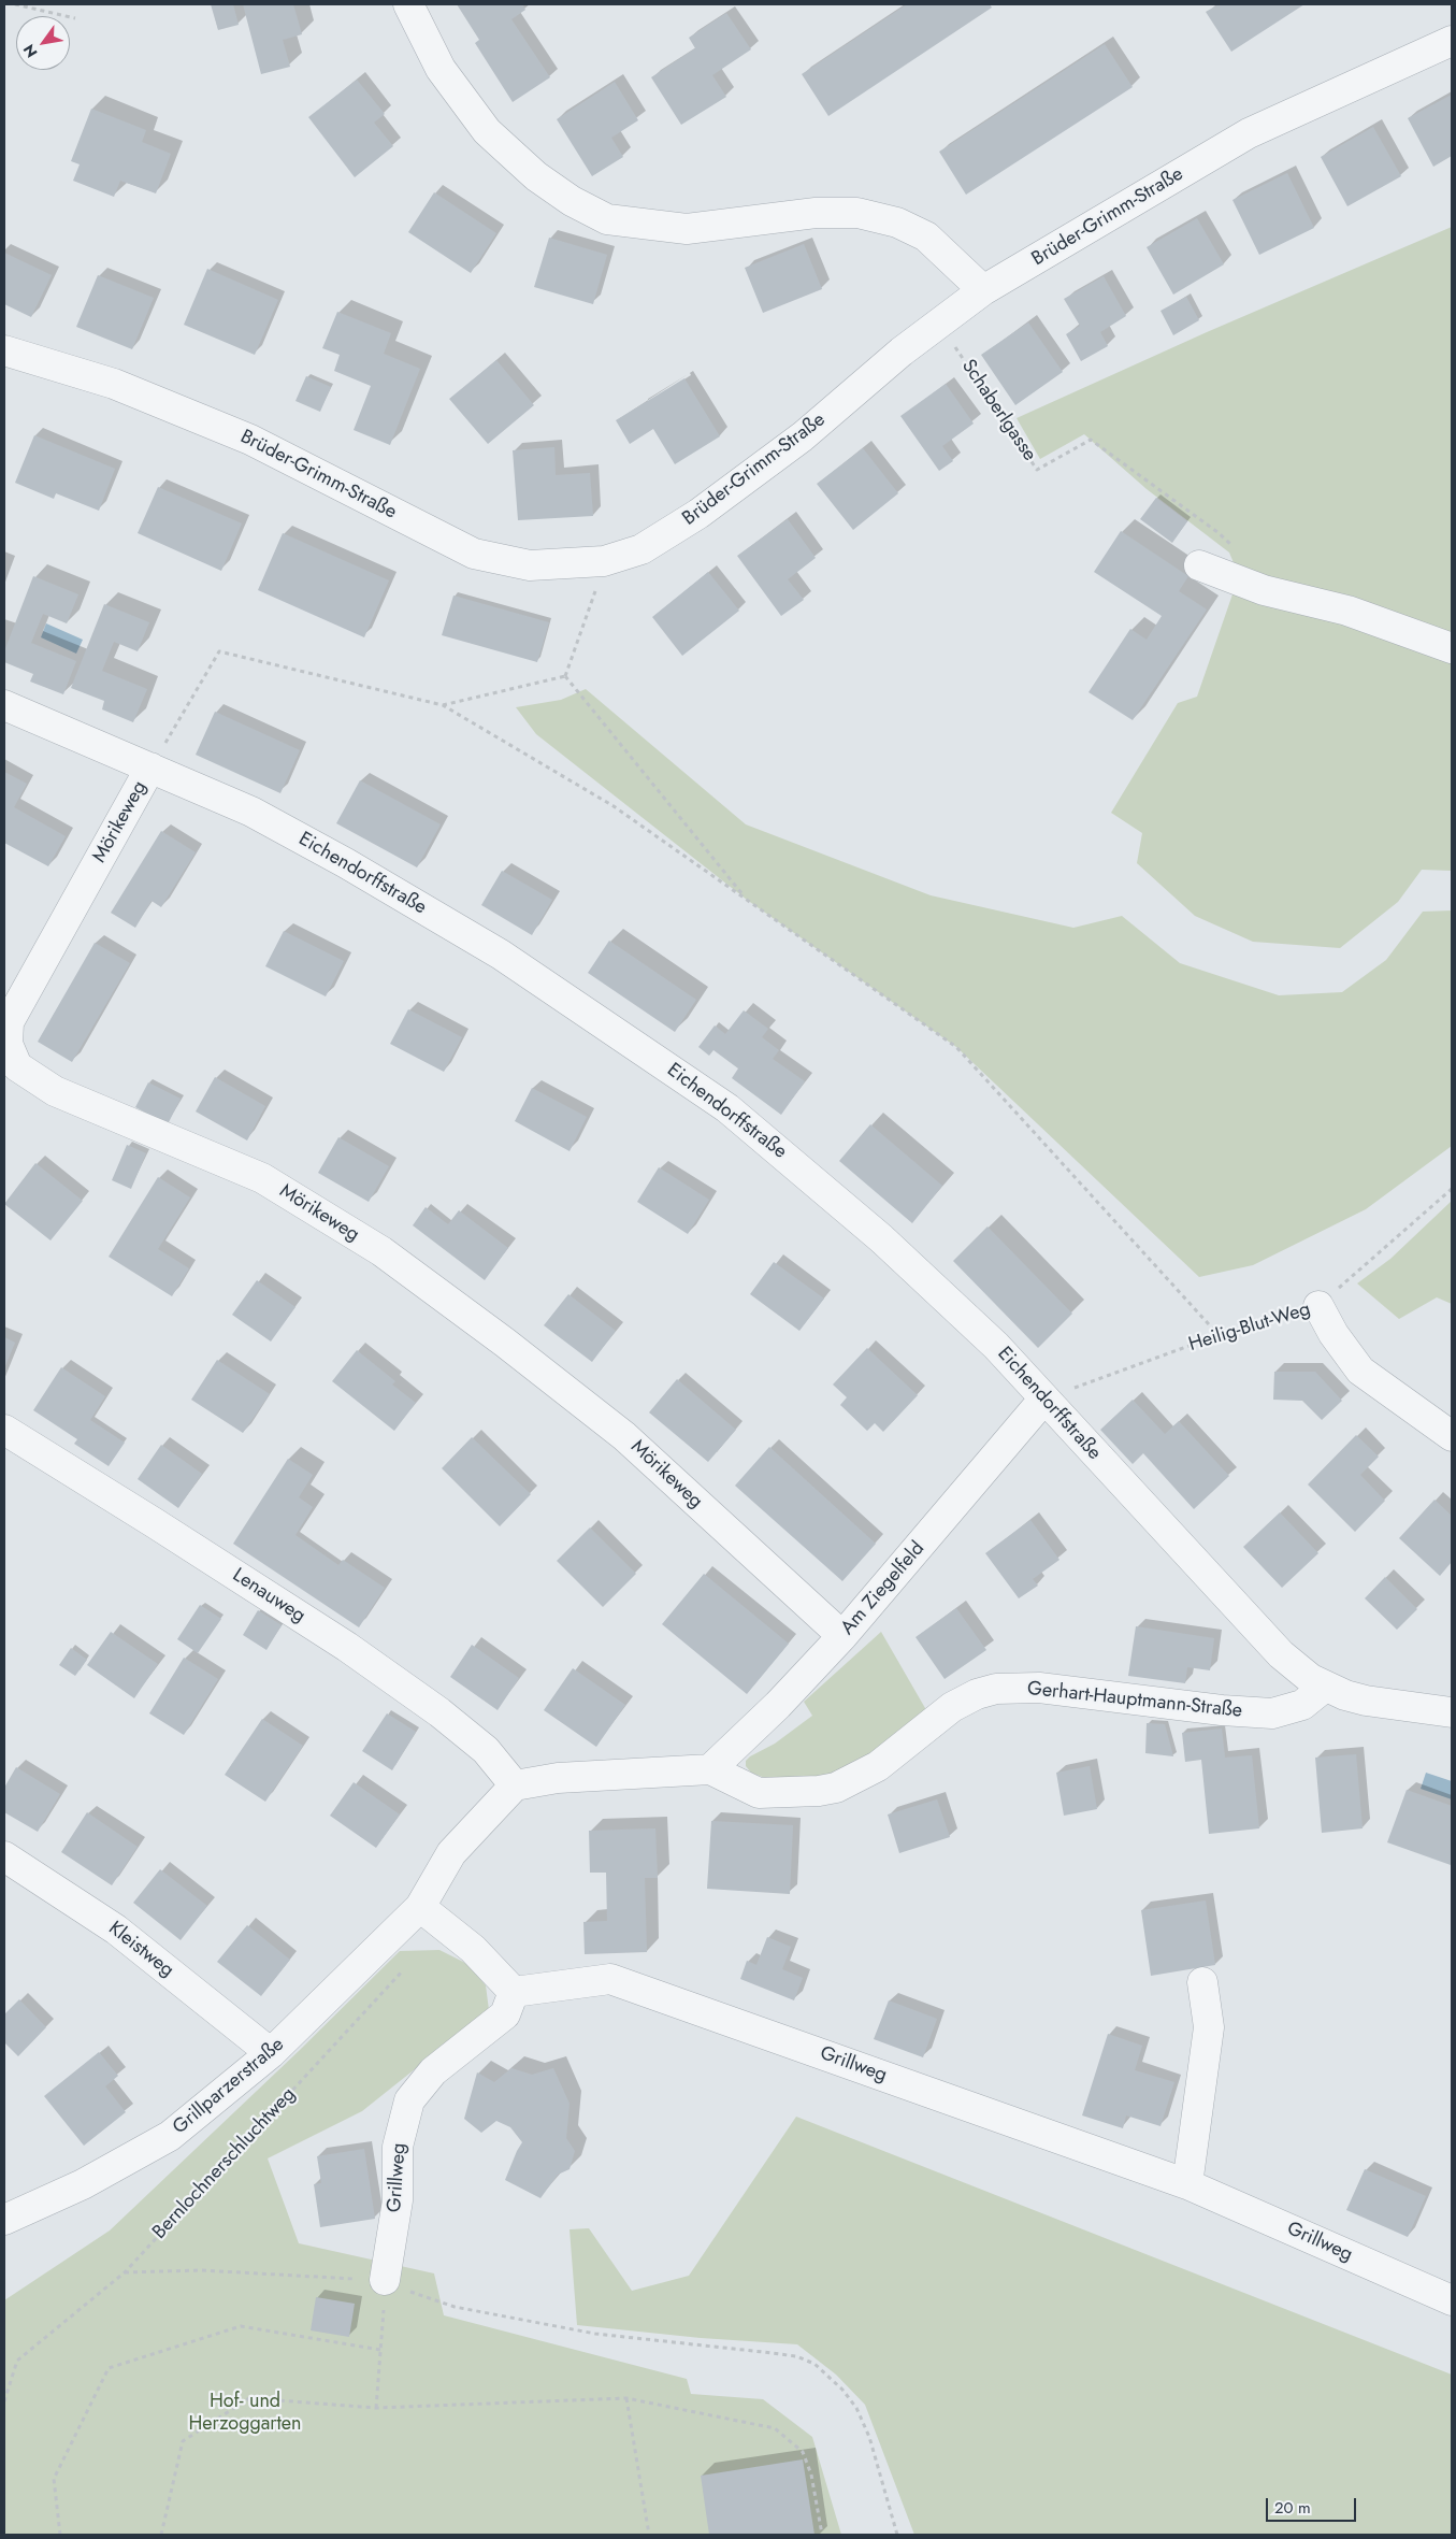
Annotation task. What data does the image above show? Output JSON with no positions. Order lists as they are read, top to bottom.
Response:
{
  "streets": {
    "street": [
      "Brüder-Grimm-Straße",
      "Mörikeweg",
      "Eichendorffstraße",
      "Am Ziegelfeld",
      "Lenauweg",
      "Gerhart-Hauptmann-Straße",
      "Kleistweg",
      "Grillweg",
      "Grillparzerstraße"
    ],
    "path": ["Schaberlgasse", "Heilig-Blut-Weg", "Bernlochnerschluchtweg"]
  },
  "crossings": [
    ["Brüder-Grimm-Straße", "Schaberlgasse"],
    ["Mörikeweg", "Eichendorffstraße"],
    ["Mörikeweg", "Am Ziegelfeld"],
    ["Eichendorffstraße", "Heilig-Blut-Weg"],
    ["Eichendorffstraße", "Am Ziegelfeld"],
    ["Eichendorffstraße", "Gerhart-Hauptmann-Straße"],
    ["Heilig-Blut-Weg", "Am Ziegelfeld"],
    ["Am Ziegelfeld", "Gerhart-Hauptmann-Straße"],
    ["Lenauweg", "Gerhart-Hauptmann-Straße"],
    ["Kleistweg", "Grillparzerstraße"]
  ],
  "parks": ["Hof- und Herzoggarten"],
  "scale_bar": "20 m",
  "north": "bottom left"
}
